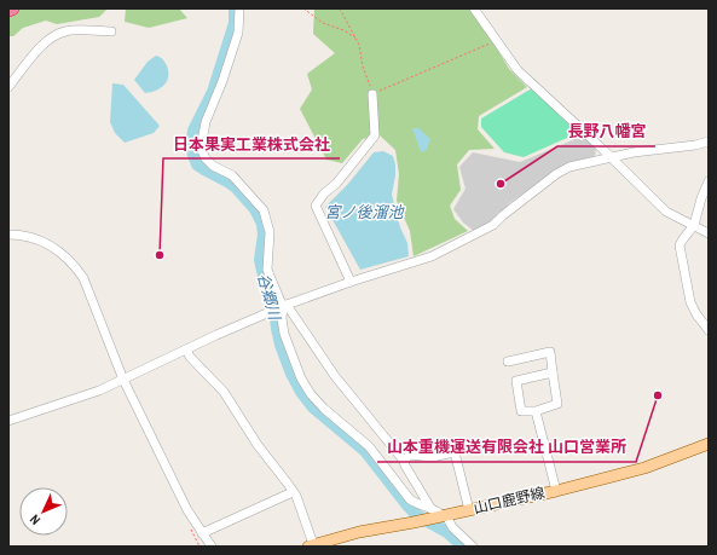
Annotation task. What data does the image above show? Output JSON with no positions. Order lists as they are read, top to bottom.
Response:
{
  "streets": {
    "main road": ["山口鹿野線"]
  },
  "water": ["宮ノ後溜池", "谷郷川"],
  "places": ["長野八幡宮", "日本果実工業株式会社", "山本重機運送有限会社 山口営業所"],
  "north": "bottom left"
}
